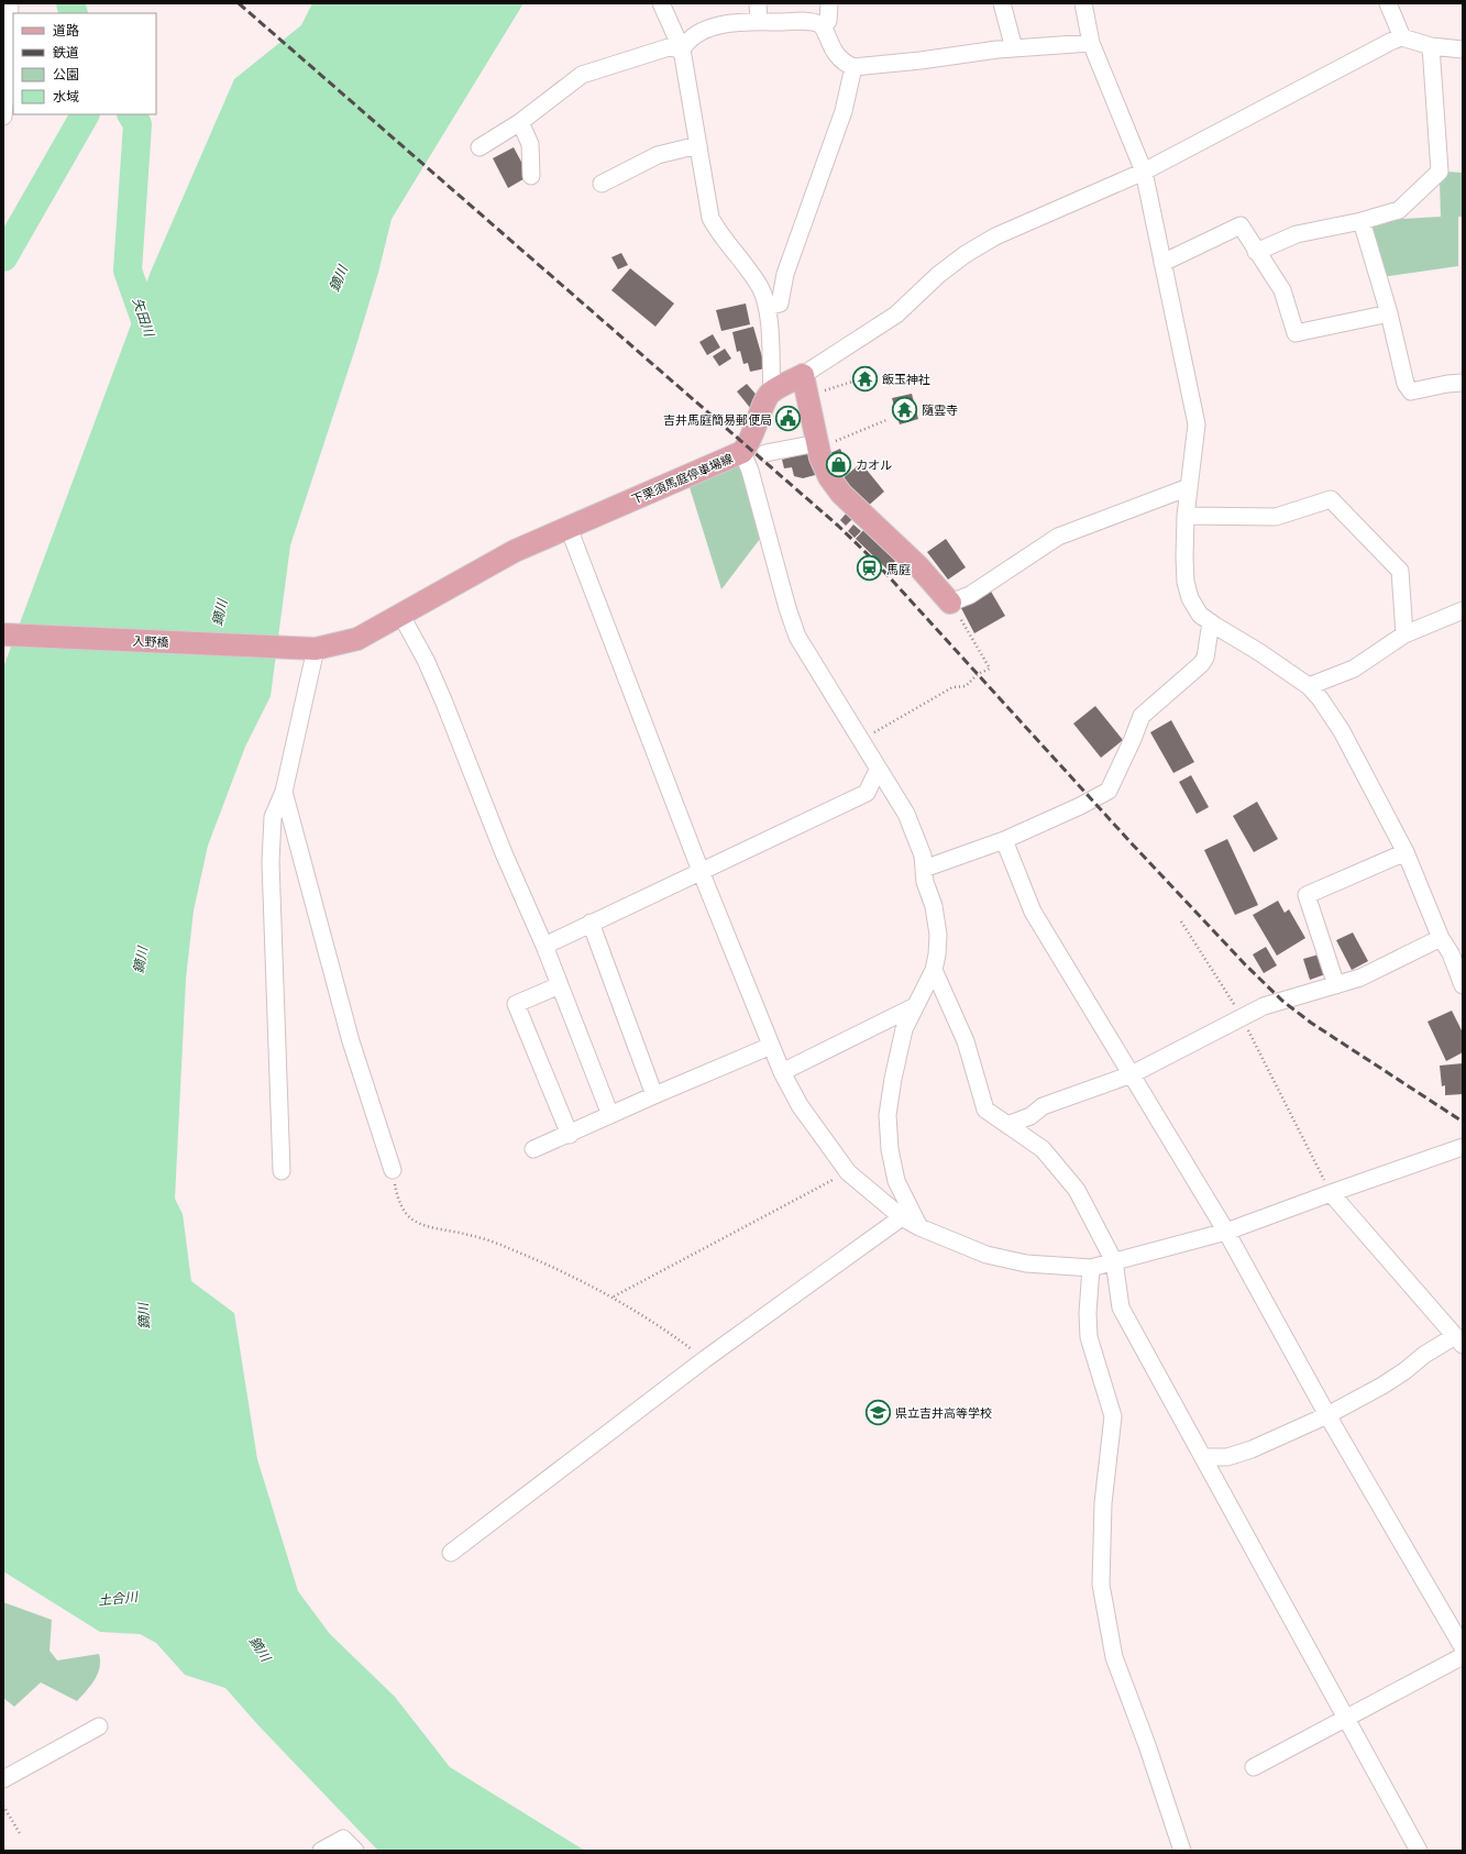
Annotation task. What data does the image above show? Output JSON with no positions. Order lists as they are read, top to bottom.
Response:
{
  "streets": {
    "main road": ["下栗須馬庭停車場線", "入野橋"]
  },
  "crossings": [
    ["下栗須馬庭停車場線", "入野橋"]
  ],
  "water": ["鏑川", "矢田川", "土合川"],
  "places": {
    "temple": ["飯玉神社", "隨雲寺"],
    "public building": ["吉井馬庭簡易郵便局"],
    "shop": ["カオル"],
    "station": ["馬庭"],
    "school or university": ["県立吉井高等学校"]
  },
  "legend": [
    "道路",
    "鉄道",
    "公園",
    "水域"
  ]
}
